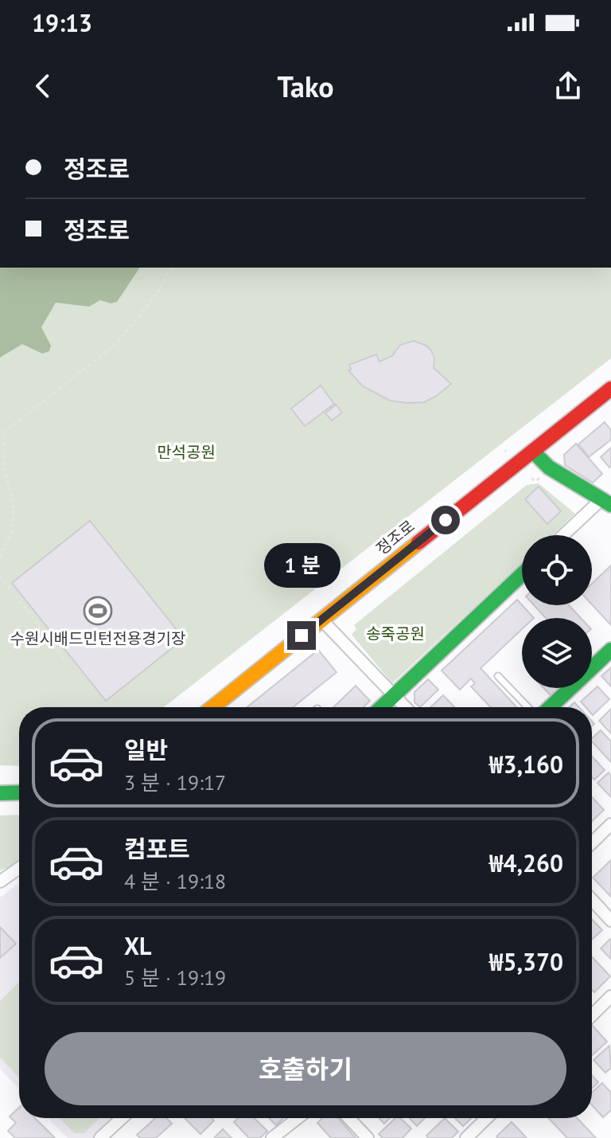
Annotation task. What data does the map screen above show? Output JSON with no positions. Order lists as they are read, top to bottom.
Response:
{
  "streets": {
    "street": ["정조로"]
  },
  "parks": ["만석공원", "송죽공원"],
  "places": {
    "sports": ["수원시배드민턴전용경기장"]
  },
  "page": {
    "status": "19:13",
    "header": "Tako",
    "banner": ["정조로", "정조로"],
    "bubble": "1 분",
    "list": [
      {
        "name": "일반",
        "note": "3 분 · 19:17",
        "value": "₩3,160"
      },
      {
        "name": "컴포트",
        "note": "4 분 · 19:18",
        "value": "₩4,260"
      },
      {
        "name": "XL",
        "note": "5 분 · 19:19",
        "value": "₩5,370"
      }
    ],
    "buttons": "호출하기"
  }
}
